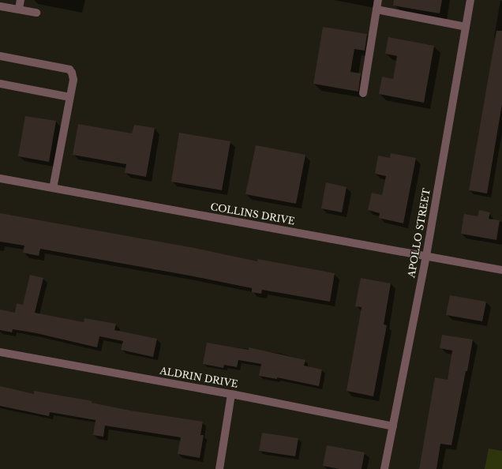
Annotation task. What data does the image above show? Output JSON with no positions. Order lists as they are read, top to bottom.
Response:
{
  "streets": {
    "street": ["COLLINS DRIVE", "APOLLO STREET", "ALDRIN DRIVE"]
  },
  "crossings": [
    ["COLLINS DRIVE", "APOLLO STREET"],
    ["APOLLO STREET", "ALDRIN DRIVE"]
  ]
}
